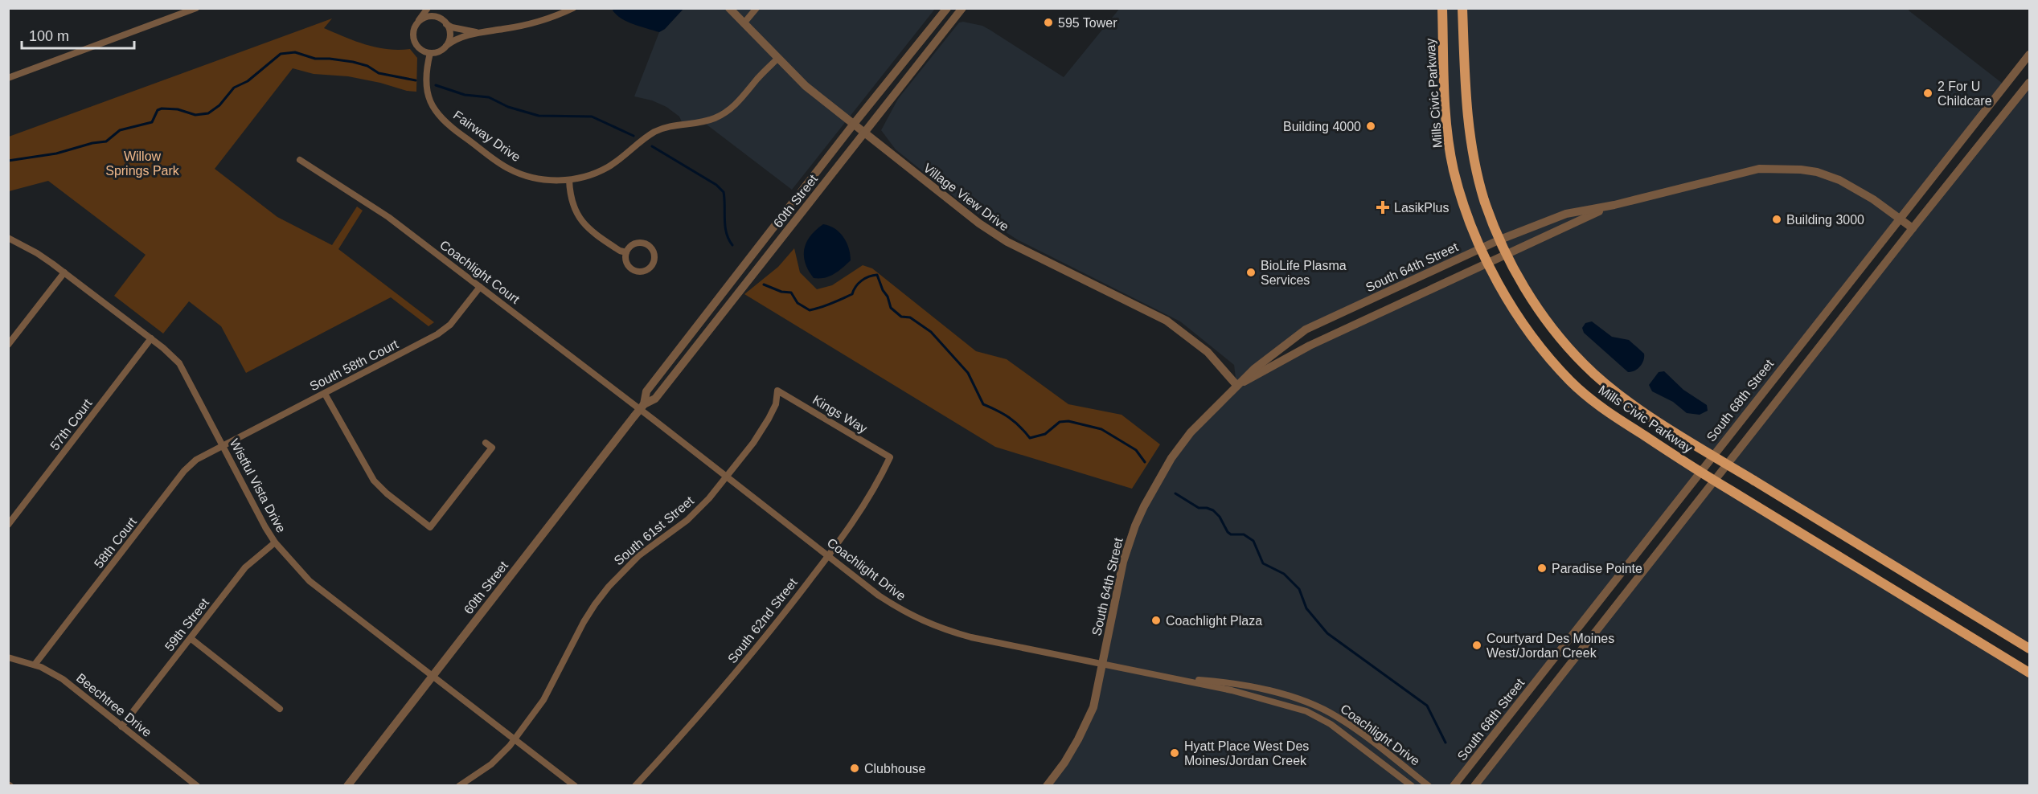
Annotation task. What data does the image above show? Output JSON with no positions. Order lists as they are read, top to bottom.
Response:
{
  "streets": {
    "main road": ["Mills Civic Parkway"],
    "street": [
      "Fairway Drive",
      "Village View Drive",
      "60th Street",
      "South 64th Street",
      "Coachlight Court",
      "South 58th Court",
      "South 68th Street",
      "Kings Way",
      "57th Court",
      "Wistful Vista Drive",
      "South 61st Street",
      "58th Court",
      "Coachlight Drive",
      "South 62nd Street",
      "59th Street",
      "Beechtree Drive"
    ]
  },
  "crossings": [
    ["Mills Civic Parkway", "South 64th Street"],
    ["Mills Civic Parkway", "South 68th Street"],
    ["Fairway Drive", "Village View Drive"],
    ["Village View Drive", "60th Street"],
    ["Village View Drive", "South 64th Street"],
    ["60th Street", "Coachlight Court"],
    ["60th Street", "Wistful Vista Drive"],
    ["60th Street", "Coachlight Drive"],
    ["South 64th Street", "South 68th Street"],
    ["South 64th Street", "Coachlight Drive"],
    ["Coachlight Court", "South 58th Court"],
    ["Coachlight Court", "Coachlight Drive"],
    ["South 58th Court", "Wistful Vista Drive"],
    ["South 58th Court", "58th Court"],
    ["Kings Way", "South 61st Street"],
    ["Kings Way", "South 62nd Street"],
    ["57th Court", "Wistful Vista Drive"],
    ["Wistful Vista Drive", "South 61st Street"],
    ["Wistful Vista Drive", "58th Court"],
    ["Wistful Vista Drive", "59th Street"],
    ["South 61st Street", "Coachlight Drive"],
    ["58th Court", "Beechtree Drive"],
    ["Coachlight Drive", "South 62nd Street"],
    ["59th Street", "Beechtree Drive"]
  ],
  "parks": ["Willow Springs Park"],
  "places": {
    "other": [
      "595 Tower",
      "2 For U Childcare",
      "Building 4000",
      "Building 3000",
      "BioLife Plasma Services",
      "Paradise Pointe",
      "Coachlight Plaza",
      "Courtyard Des Moines West/Jordan Creek",
      "Hyatt Place West Des Moines/Jordan Creek",
      "Clubhouse"
    ],
    "health": ["LasikPlus"]
  },
  "scale_bar": "100 m"
}
